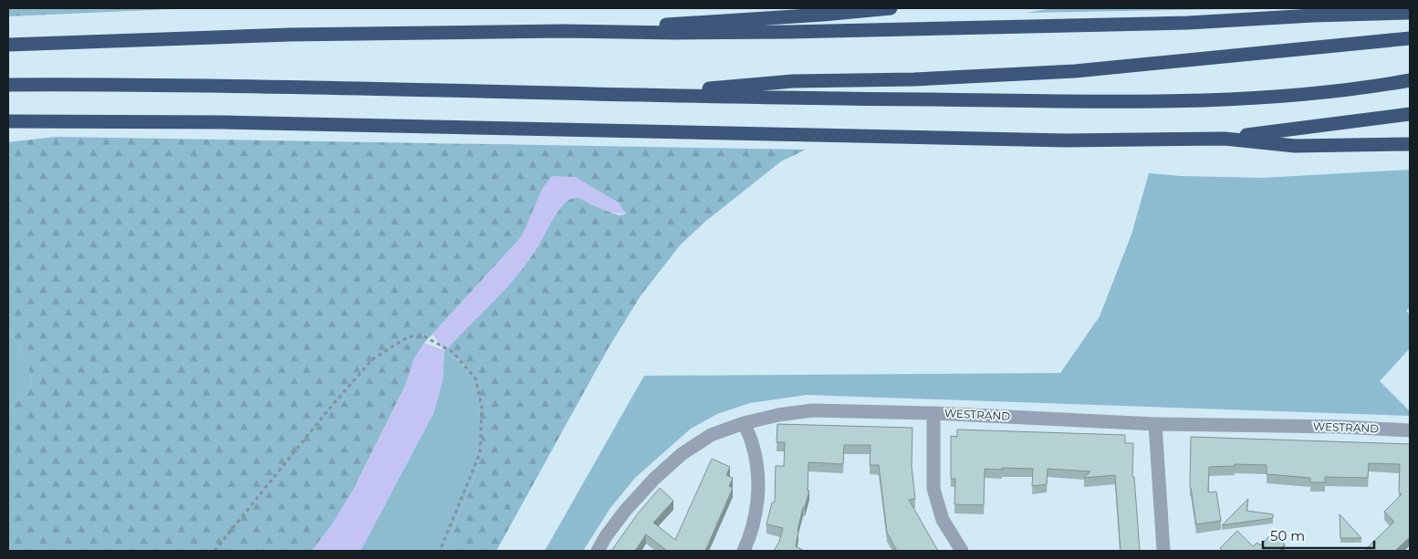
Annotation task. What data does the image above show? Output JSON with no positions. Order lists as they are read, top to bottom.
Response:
{
  "streets": {
    "street": ["WESTRAND"]
  },
  "scale_bar": "50 m"
}
